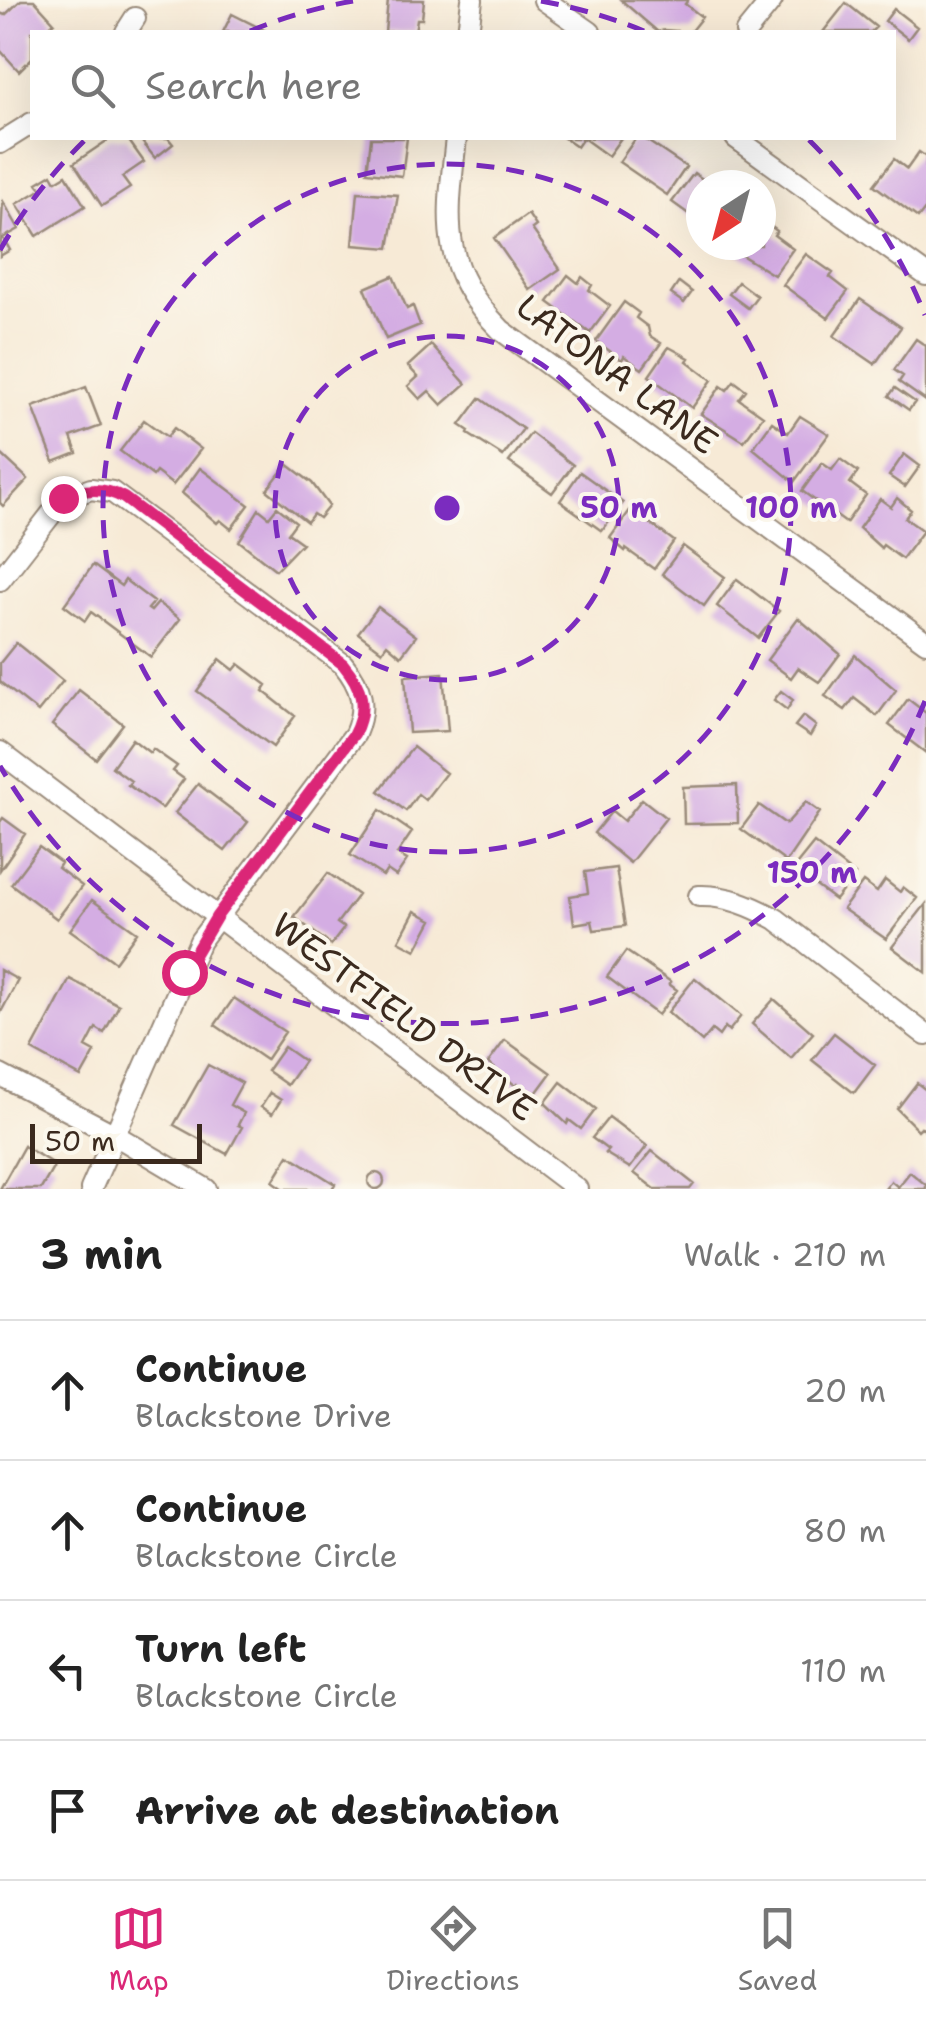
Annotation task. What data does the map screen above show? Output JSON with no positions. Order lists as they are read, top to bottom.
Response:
{
  "streets": {
    "street": ["LATONA LANE", "WESTFIELD DRIVE"]
  },
  "scale_bar": "50 m",
  "north": "bottom left",
  "page": {
    "search": "Search here",
    "scale": "50 m",
    "heading": ["3 min", "Walk · 210 m"],
    "list": [
      ["Continue", "Blackstone Drive", "20 m"],
      ["Continue", "Blackstone Circle", "80 m"],
      ["Turn left", "Blackstone Circle", "110 m"],
      "Arrive at destination"
    ],
    "nav": ["Map", "Directions", "Saved"]
  },
  "rings": ["50 m", "100 m", "150 m"]
}
